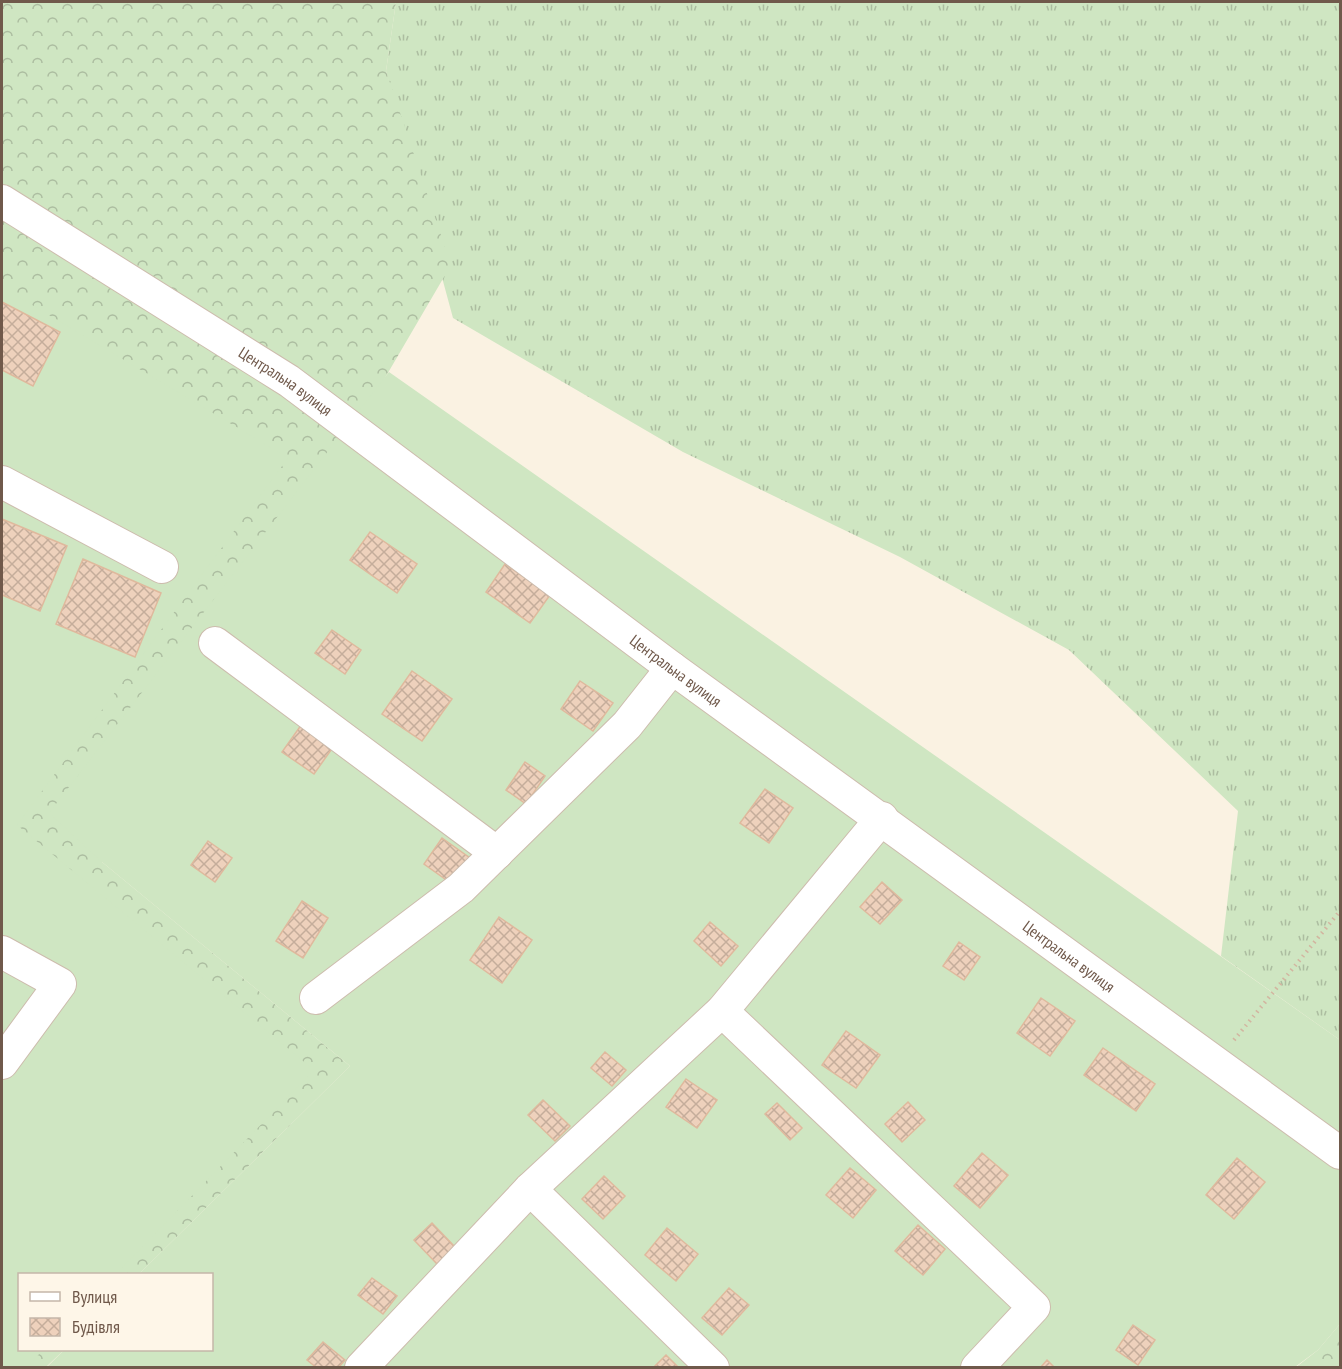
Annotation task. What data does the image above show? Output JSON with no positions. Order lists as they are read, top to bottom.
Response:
{
  "streets": {
    "street": ["Центральна вулиця"]
  },
  "legend": ["Вулиця", "Будівля"]
}
